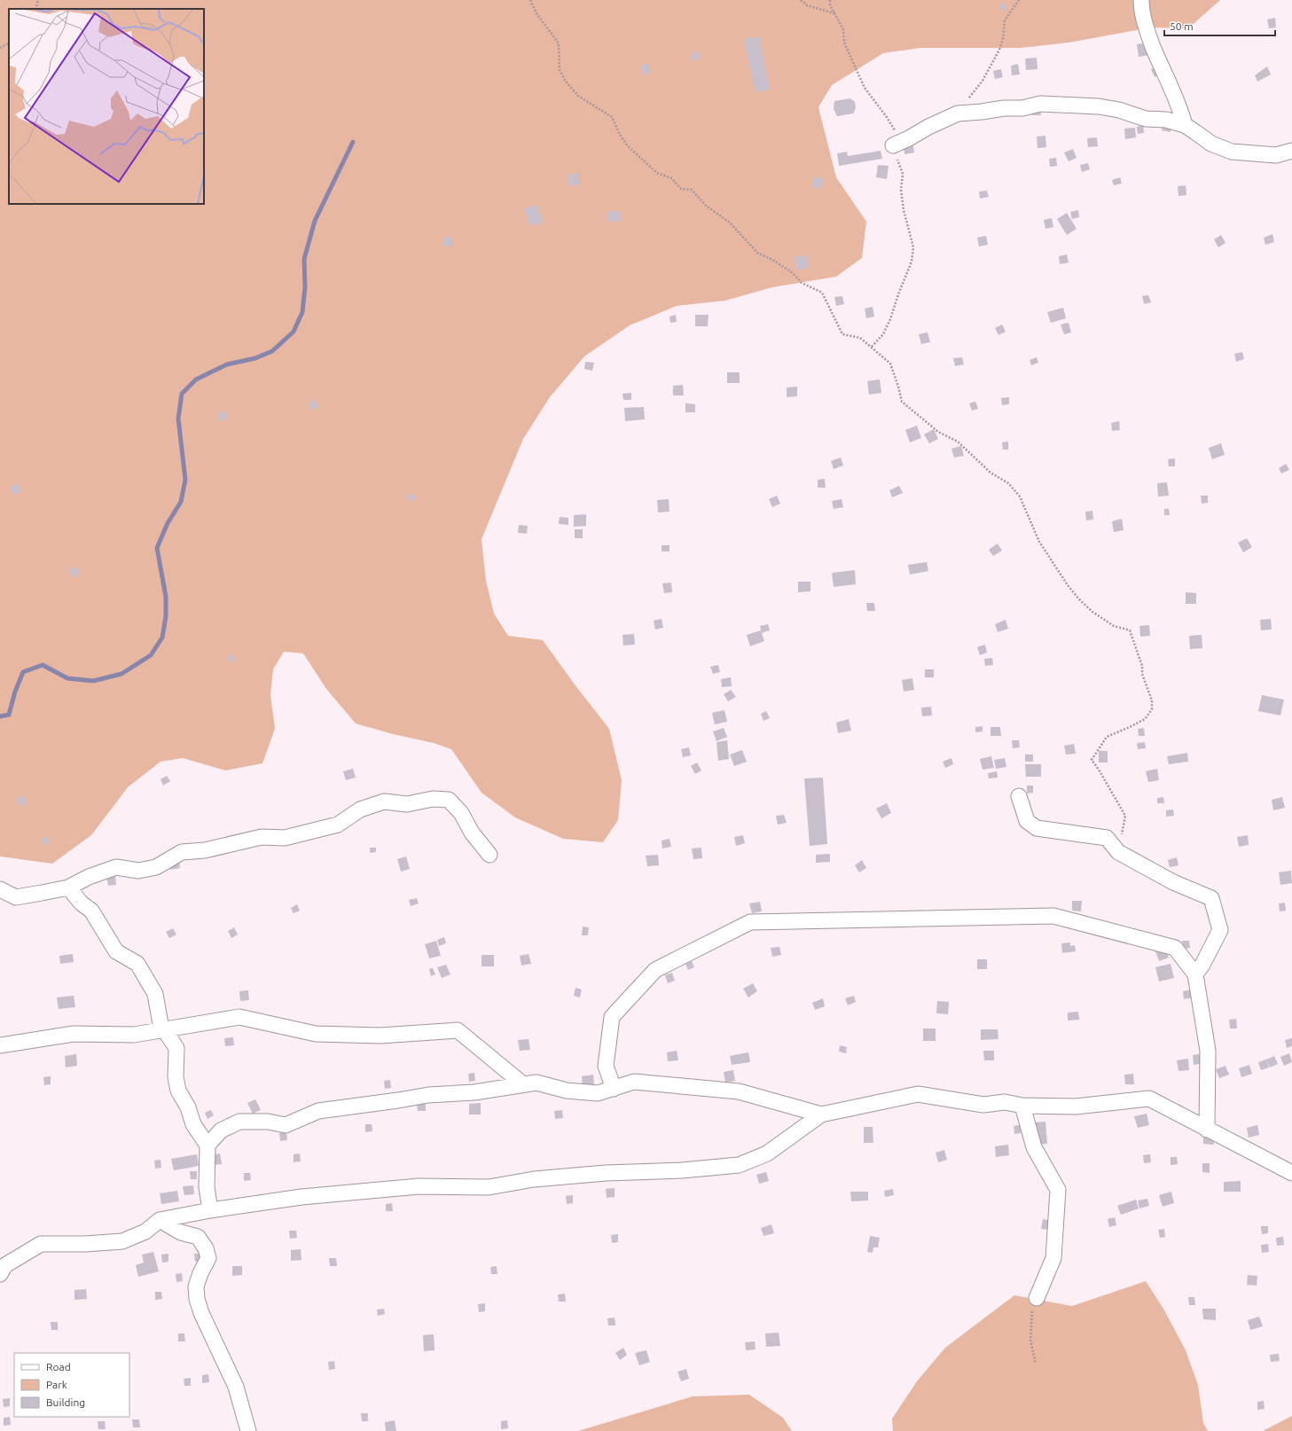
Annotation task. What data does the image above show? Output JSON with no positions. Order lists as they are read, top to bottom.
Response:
{
  "legend": ["Road", "Park", "Building"],
  "scale_bar": "50 m"
}
